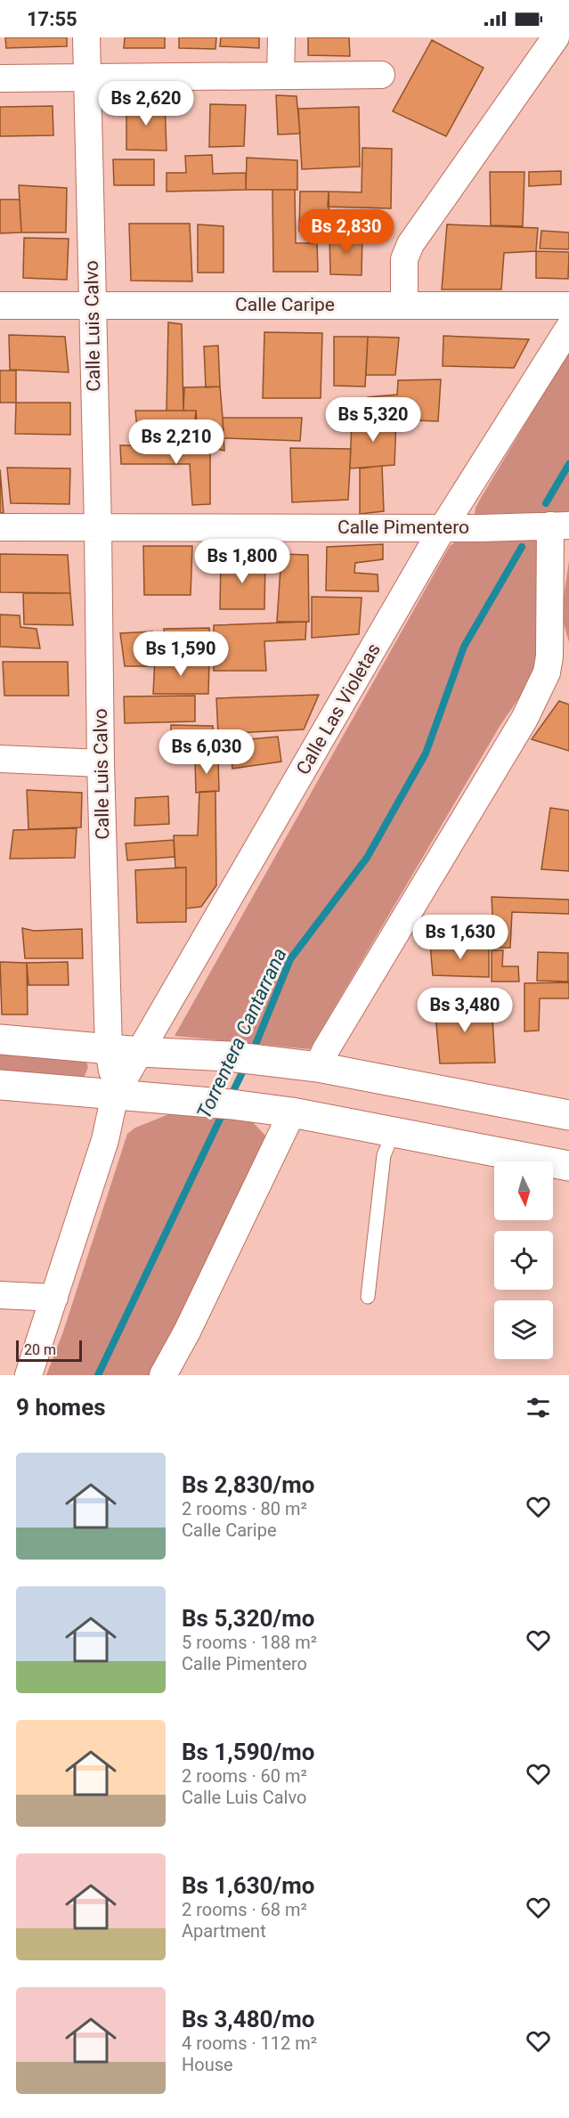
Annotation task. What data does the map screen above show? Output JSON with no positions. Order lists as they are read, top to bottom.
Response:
{
  "streets": {
    "street": [
      "Calle Caripe",
      "Calle Luis Calvo",
      "Calle Pimentero",
      "Calle Las Violetas"
    ]
  },
  "crossings": [
    ["Calle Caripe", "Calle Luis Calvo"],
    ["Calle Luis Calvo", "Calle Pimentero"],
    ["Calle Luis Calvo", "Calle Las Violetas"],
    ["Calle Pimentero", "Calle Las Violetas"]
  ],
  "water": ["Torrentera Cantarrana"],
  "scale_bar": "20 m",
  "north": "bottom",
  "page": {
    "status": "17:55",
    "price": [
      "Bs 2,620",
      "Bs 2,830",
      "Bs 5,320",
      "Bs 2,210",
      "Bs 1,800",
      "Bs 1,590",
      "Bs 6,030",
      "Bs 1,630",
      "Bs 3,480"
    ],
    "scale": "20 m",
    "heading": "9 homes",
    "list": [
      {
        "name": "Bs 2,830/mo",
        "note": "2 rooms · 80 m² · Calle Caripe"
      },
      {
        "name": "Bs 5,320/mo",
        "note": "5 rooms · 188 m² · Calle Pimentero"
      },
      {
        "name": "Bs 1,590/mo",
        "note": "2 rooms · 60 m² · Calle Luis Calvo"
      },
      {
        "name": "Bs 1,630/mo",
        "note": "2 rooms · 68 m² · Apartment"
      },
      {
        "name": "Bs 3,480/mo",
        "note": "4 rooms · 112 m² · House"
      }
    ]
  }
}
